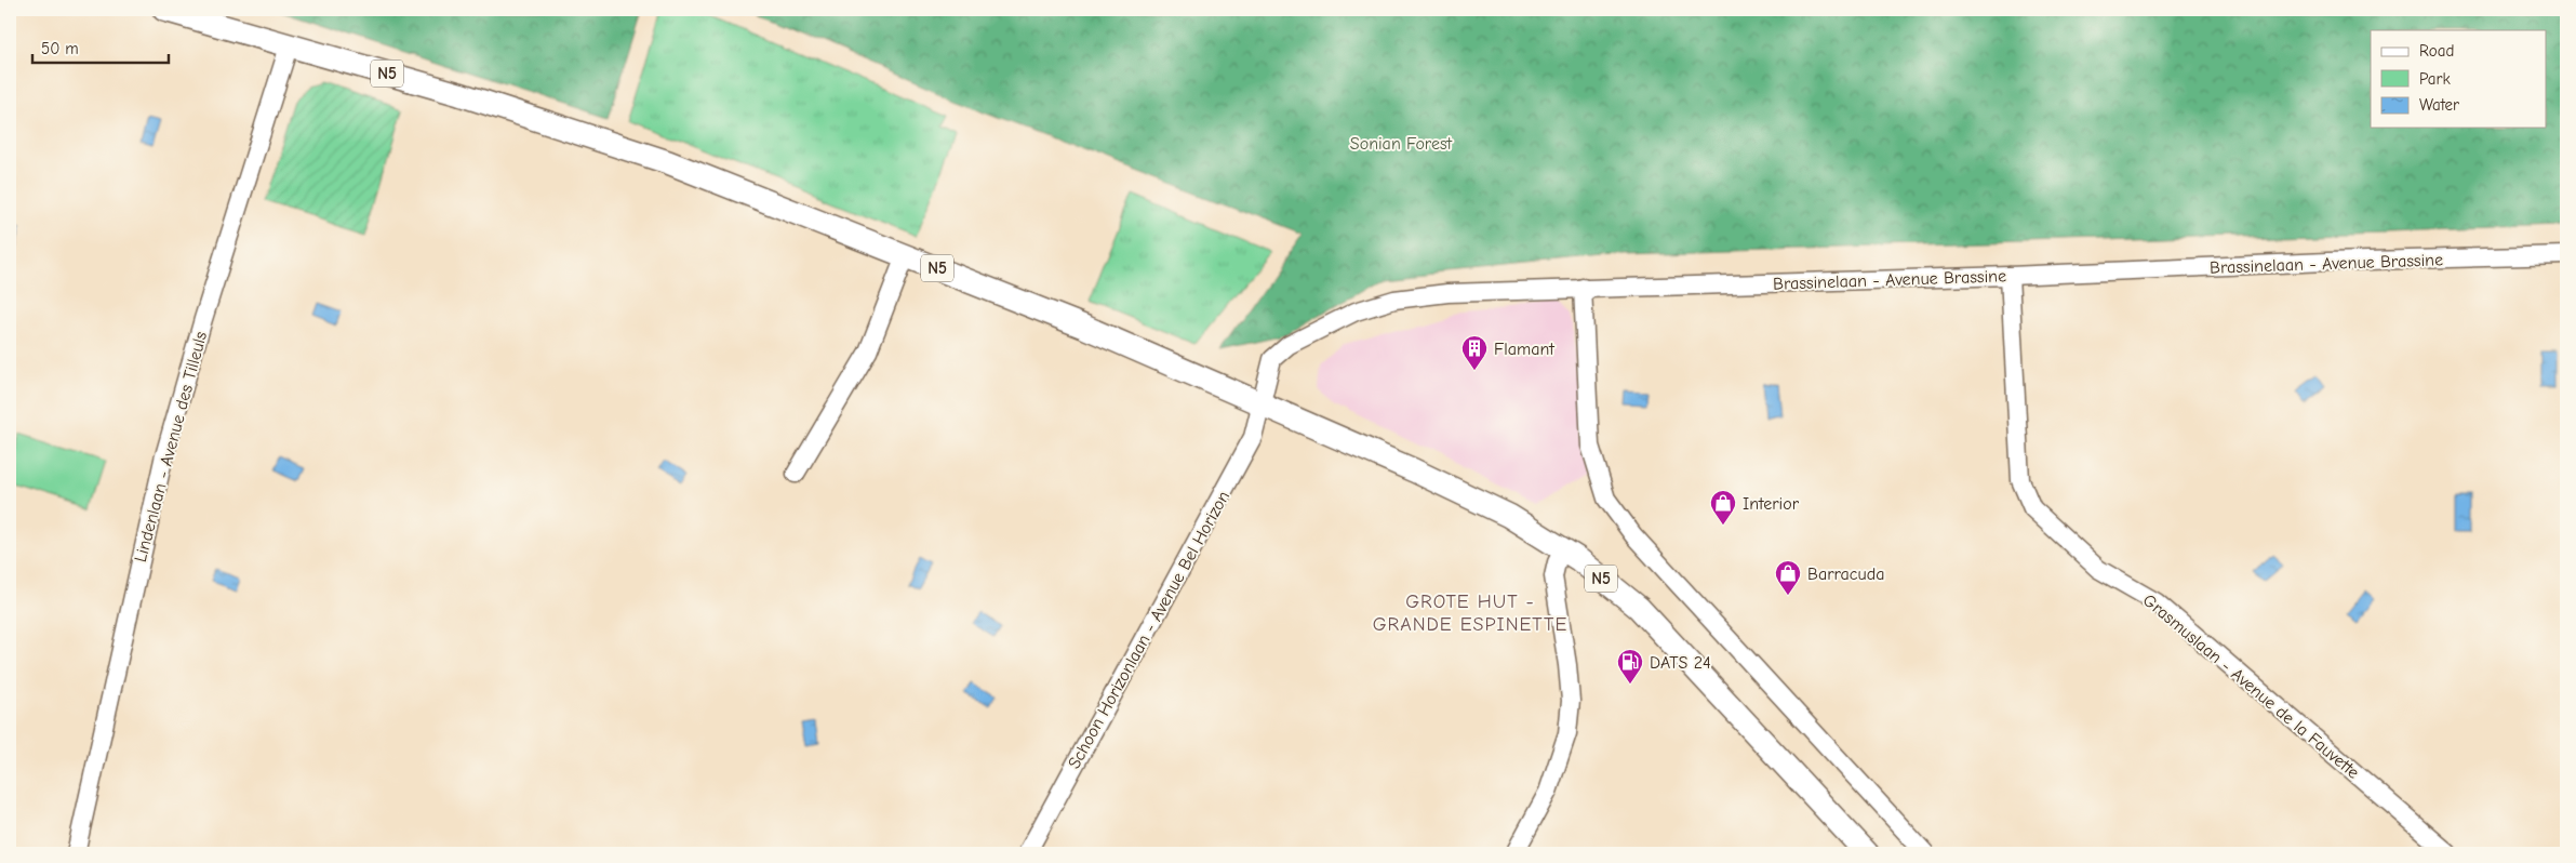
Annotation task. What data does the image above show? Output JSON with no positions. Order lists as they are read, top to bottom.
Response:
{
  "streets": {
    "main road": ["N5"],
    "street": [
      "Brassinelaan - Avenue Brassine",
      "Lindenlaan - Avenue des Tilleuls",
      "Schoon Horizonlaan - Avenue Bel Horizon",
      "Grasmuslaan - Avenue de la Fauvette"
    ]
  },
  "crossings": [
    ["N5", "Brassinelaan - Avenue Brassine"],
    ["N5", "Lindenlaan - Avenue des Tilleuls"],
    ["N5", "Schoon Horizonlaan - Avenue Bel Horizon"],
    ["Brassinelaan - Avenue Brassine", "Schoon Horizonlaan - Avenue Bel Horizon"],
    ["Brassinelaan - Avenue Brassine", "Grasmuslaan - Avenue de la Fauvette"]
  ],
  "districts": ["GROTE HUT - GRANDE ESPINETTE"],
  "parks": ["Sonian Forest"],
  "places": {
    "building": ["Flamant"],
    "shop": ["Interior", "Barracuda"],
    "fuel station": ["DATS 24"]
  },
  "legend": ["Road", "Park", "Water"],
  "scale_bar": "50 m"
}
